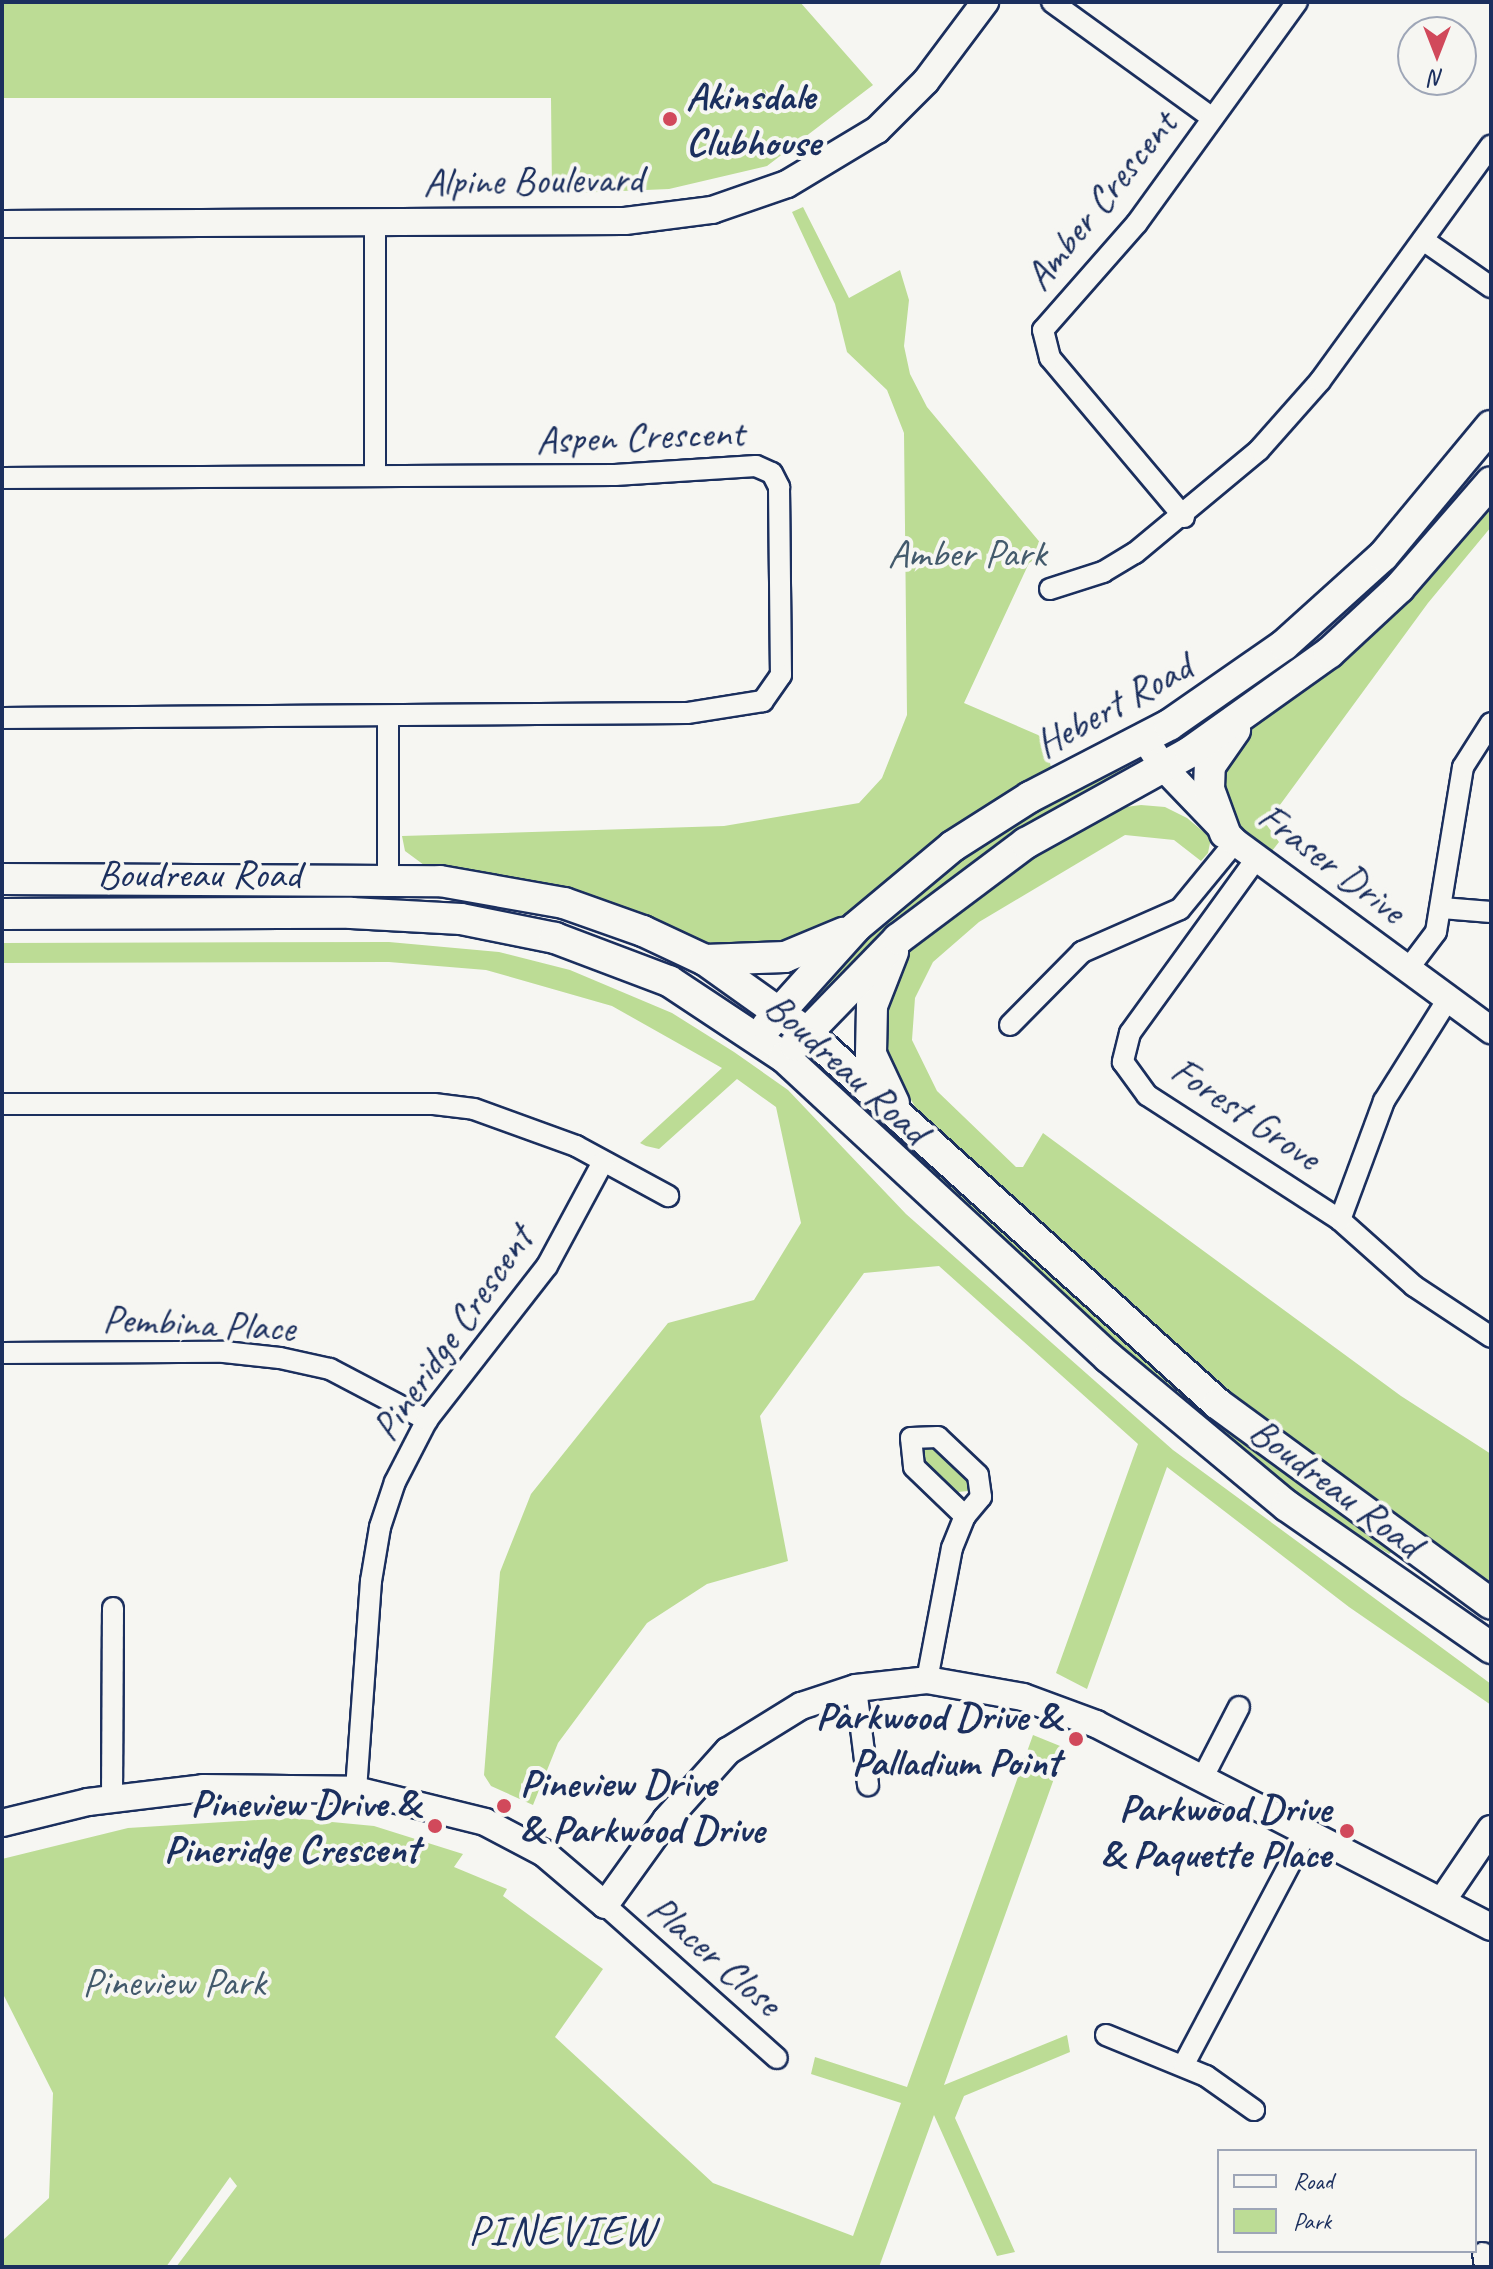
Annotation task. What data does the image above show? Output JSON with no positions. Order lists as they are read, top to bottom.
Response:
{
  "streets": {
    "main road": ["Hebert Road", "Boudreau Road"],
    "street": [
      "Alpine Boulevard",
      "Amber Crescent",
      "Aspen Crescent",
      "Fraser Drive",
      "Forest Grove",
      "Pembina Place",
      "Pineridge Crescent",
      "Placer Close"
    ]
  },
  "crossings": [
    ["Hebert Road", "Fraser Drive"],
    ["Hebert Road", "Boudreau Road"],
    ["Fraser Drive", "Forest Grove"],
    ["Pembina Place", "Pineridge Crescent"]
  ],
  "districts": ["PINEVIEW"],
  "parks": ["Amber Park", "Pineview Park"],
  "places": [
    "Akinsdale Clubhouse",
    "Parkwood Drive & Palladium Point",
    "Pineview Drive & Parkwood Drive",
    "Pineview Drive & Pineridge Crescent",
    "Parkwood Drive & Paquette Place"
  ],
  "legend": ["Road", "Park"],
  "north": "bottom"
}
